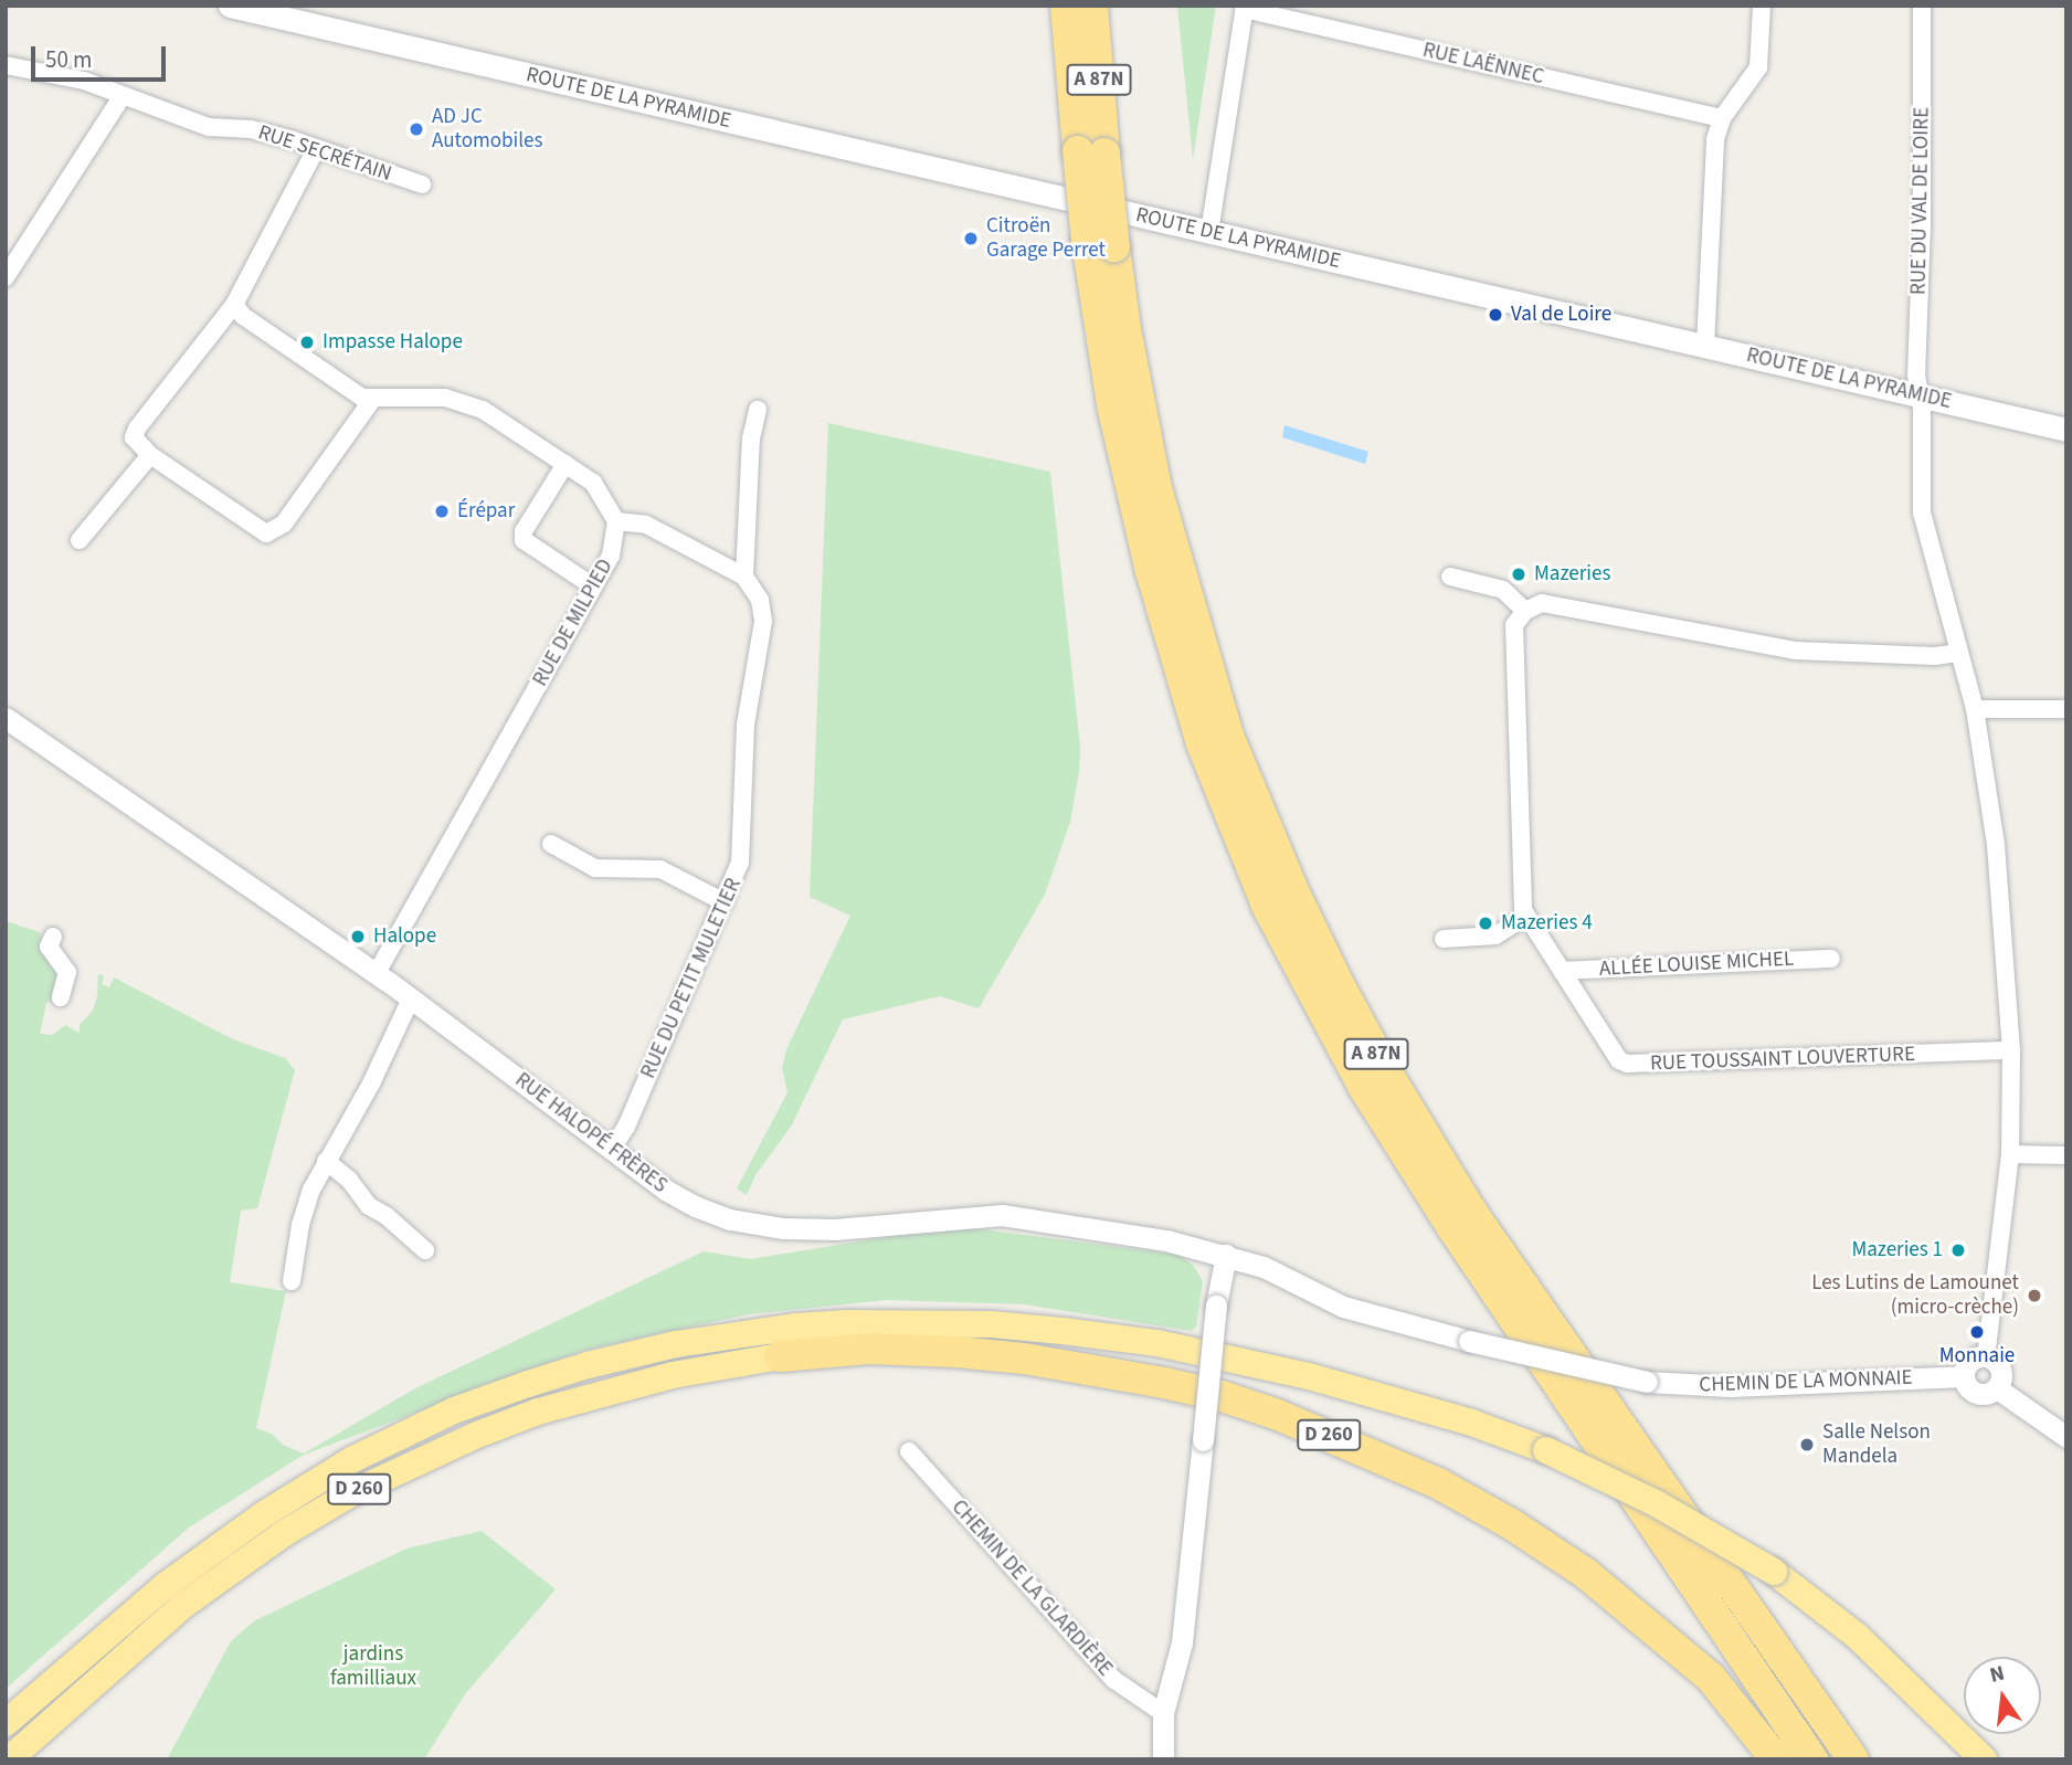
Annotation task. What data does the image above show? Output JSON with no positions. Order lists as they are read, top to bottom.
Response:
{
  "streets": {
    "highway": ["A 87N", "D 260"],
    "main road": ["ROUTE DE LA PYRAMIDE"],
    "street": [
      "RUE LAËNNEC",
      "RUE SECRÉTAIN",
      "RUE DU VAL DE LOIRE",
      "RUE DE MILPIED",
      "ALLÉE LOUISE MICHEL",
      "RUE DU PETIT MULETIER",
      "RUE TOUSSAINT LOUVERTURE",
      "RUE HALOPÉ FRÈRES",
      "CHEMIN DE LA MONNAIE",
      "CHEMIN DE LA GLARDIÈRE"
    ]
  },
  "crossings": [
    ["ROUTE DE LA PYRAMIDE", "RUE DU VAL DE LOIRE"],
    ["RUE DU VAL DE LOIRE", "RUE TOUSSAINT LOUVERTURE"],
    ["RUE DU VAL DE LOIRE", "CHEMIN DE LA MONNAIE"],
    ["RUE DE MILPIED", "RUE HALOPÉ FRÈRES"],
    ["ALLÉE LOUISE MICHEL", "RUE TOUSSAINT LOUVERTURE"],
    ["RUE DU PETIT MULETIER", "RUE HALOPÉ FRÈRES"],
    ["RUE HALOPÉ FRÈRES", "CHEMIN DE LA MONNAIE"]
  ],
  "parks": ["jardins familliaux"],
  "places": [
    "AD JC Automobiles",
    "Citroën Garage Perret",
    "Val de Loire",
    "Impasse Halope",
    "Érépar",
    "Mazeries",
    "Mazeries 4",
    "Halope",
    "Mazeries 1",
    "Les Lutins de Lamounet (micro-crèche)",
    "Monnaie",
    "Salle Nelson Mandela"
  ],
  "scale_bar": "50 m",
  "north": "top"
}
